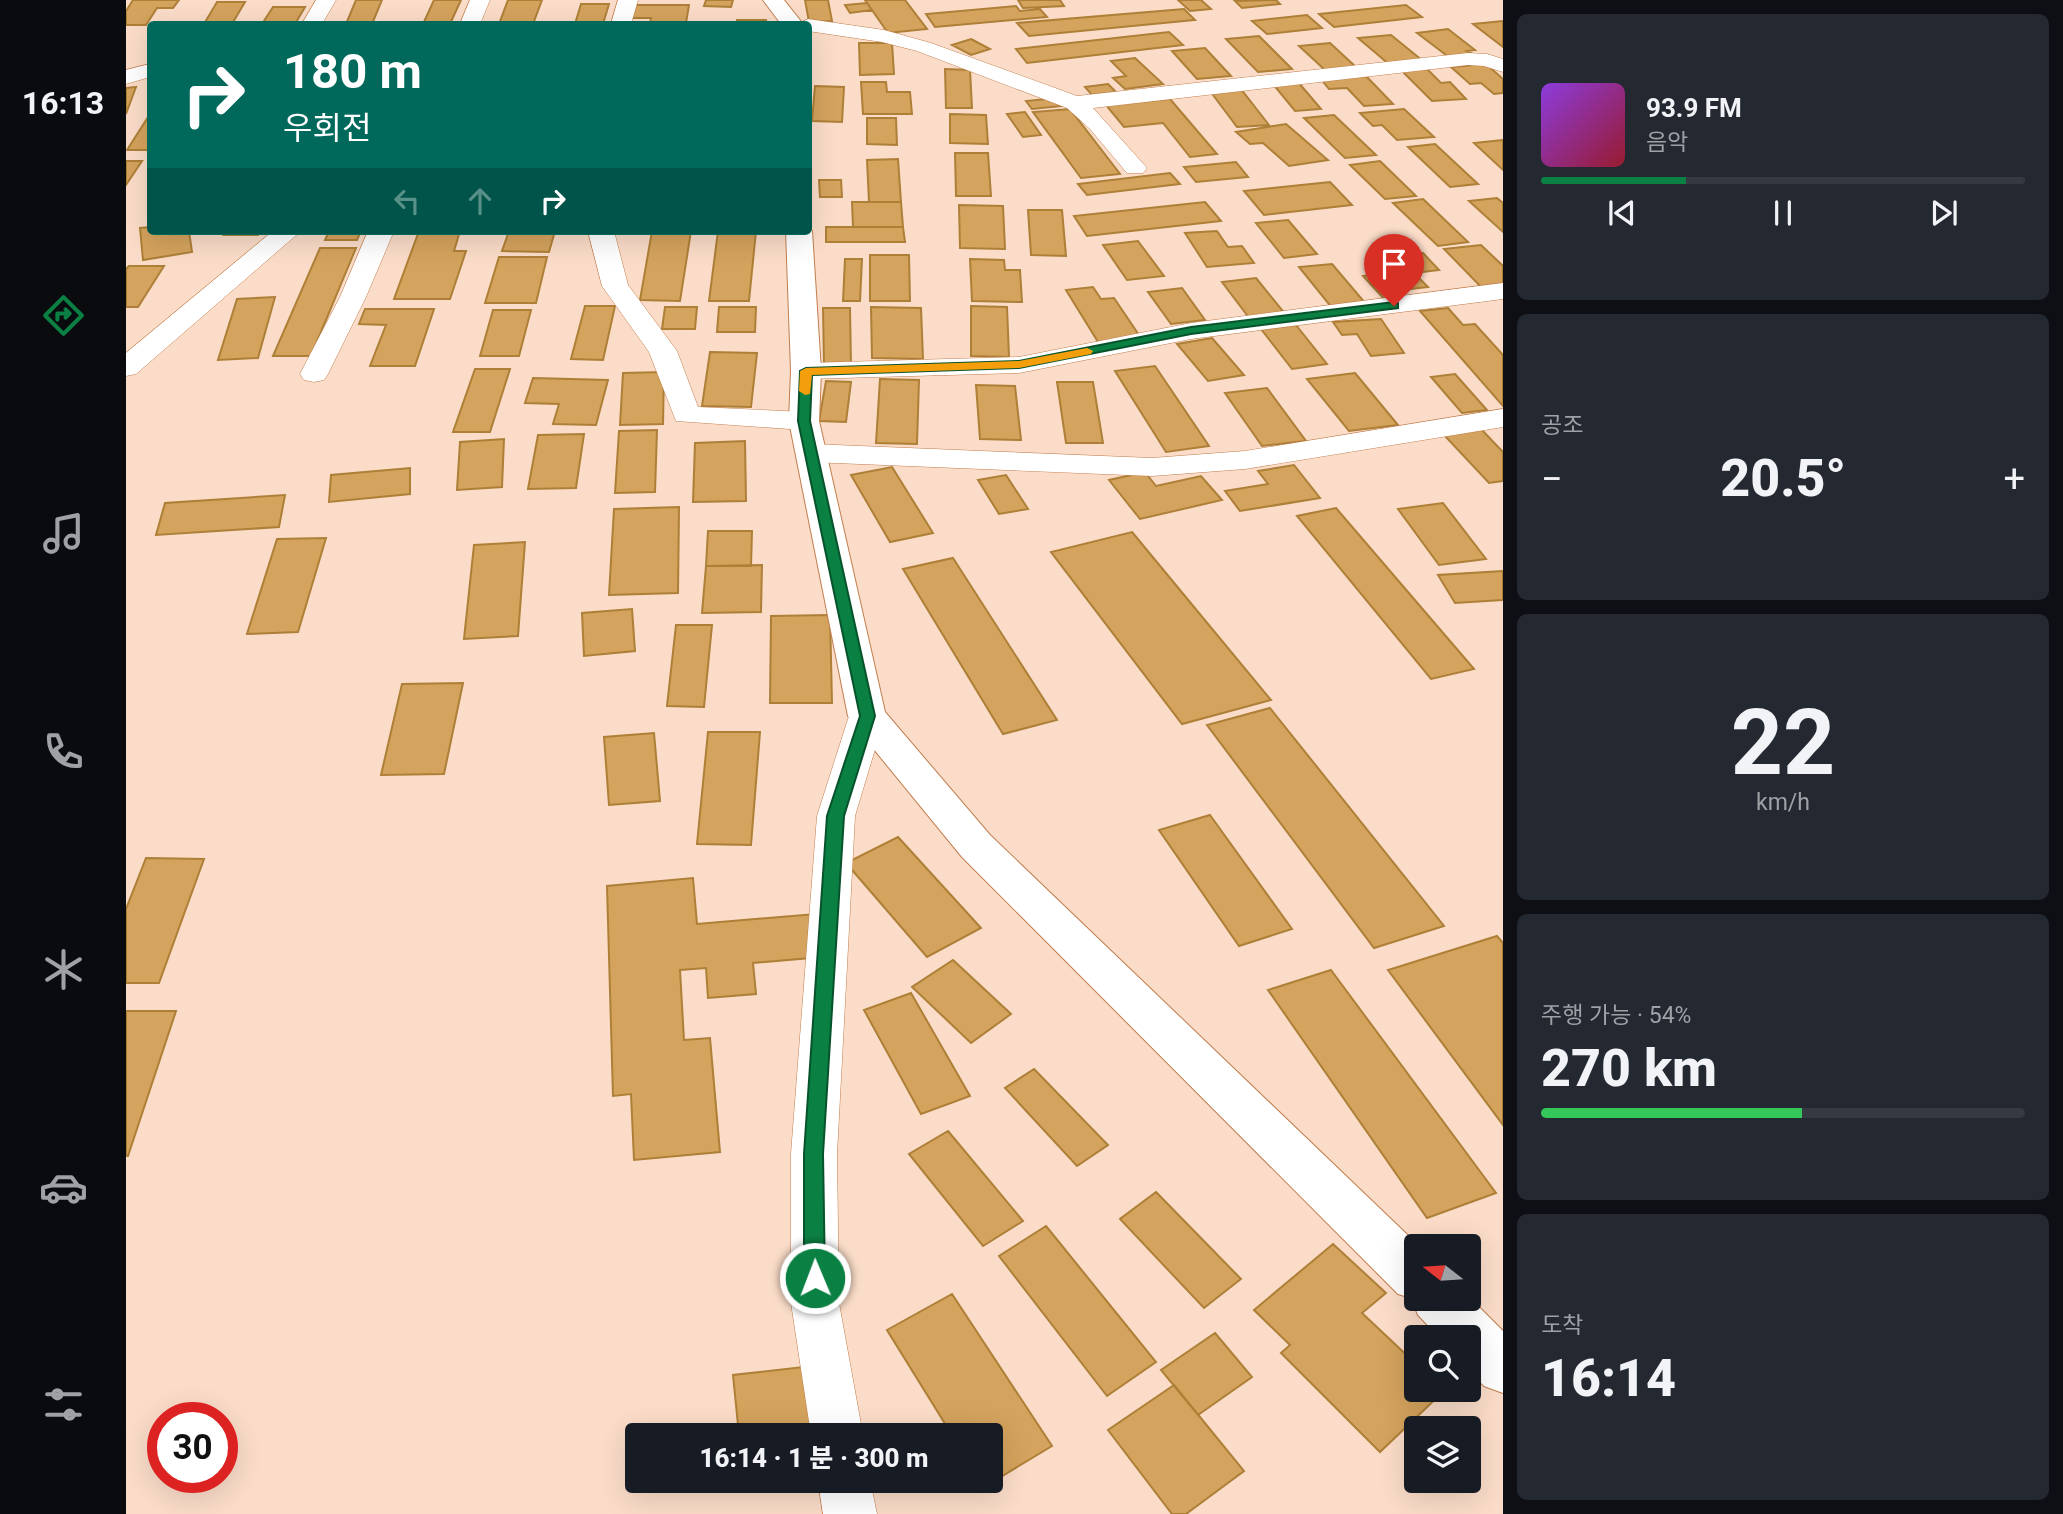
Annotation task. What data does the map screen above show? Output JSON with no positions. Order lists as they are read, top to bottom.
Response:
{
  "north": "left",
  "page": {
    "tabs": "16:13",
    "turn": ["180 m", "우회전"],
    "song": ["93.9 FM", "음악"],
    "tile": [
      "공조",
      ["22", "km/h"],
      ["주행 가능 · 54%", "270 km"],
      ["도착", "16:14"]
    ],
    "heat": ["−", "20.5°", "+"],
    "limit": "30",
    "trip": "16:14 · 1 분 · 300 m"
  }
}
